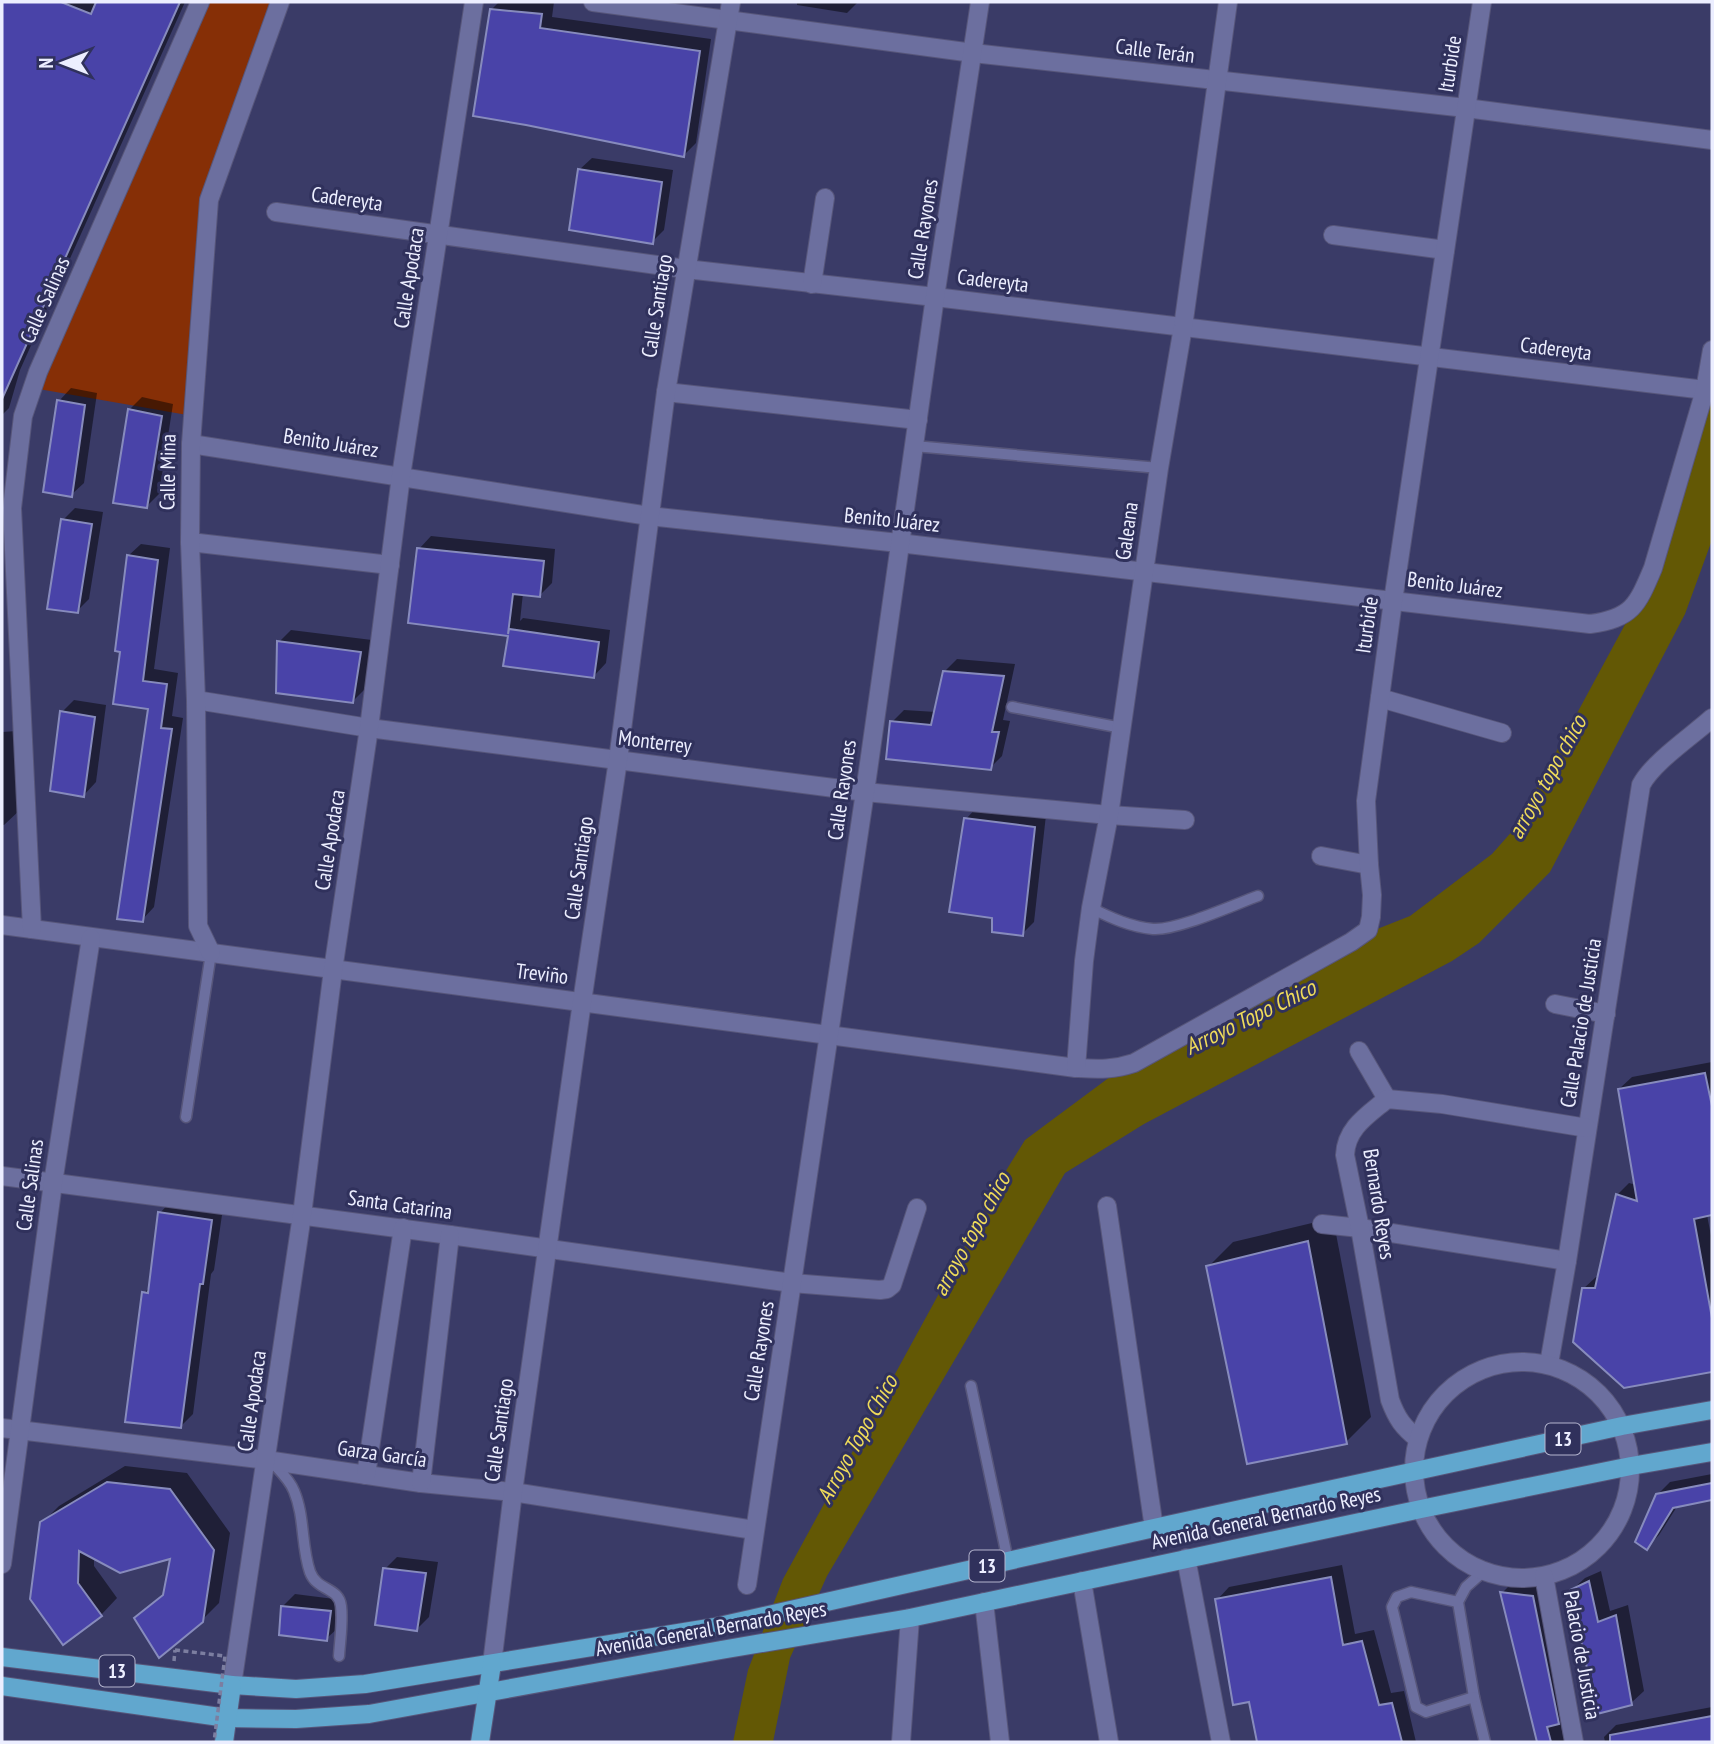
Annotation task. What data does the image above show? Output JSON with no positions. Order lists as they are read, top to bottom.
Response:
{
  "streets": {
    "main road": ["Calle Santiago", "13", "Avenida General Bernardo Reyes"],
    "street": [
      "Calle Terán",
      "Iturbide",
      "Cadereyta",
      "Calle Rayones",
      "Calle Apodaca",
      "Calle Salinas",
      "Benito Juárez",
      "Calle Mina",
      "Galeana",
      "Monterrey",
      "Treviño",
      "Calle Palacio de Justicia",
      "Bernardo Reyes",
      "Santa Catarina",
      "Garza García",
      "Palacio de Justicia"
    ]
  },
  "crossings": [
    ["Calle Terán", "Iturbide"],
    ["Calle Terán", "Calle Rayones"],
    ["Calle Terán", "Calle Santiago"],
    ["Calle Terán", "Galeana"],
    ["Iturbide", "Cadereyta"],
    ["Iturbide", "Benito Juárez"],
    ["Iturbide", "Galeana"],
    ["Iturbide", "Treviño"],
    ["Cadereyta", "Calle Rayones"],
    ["Cadereyta", "Calle Apodaca"],
    ["Cadereyta", "Calle Santiago"],
    ["Cadereyta", "Benito Juárez"],
    ["Cadereyta", "Galeana"],
    ["Calle Rayones", "Benito Juárez"],
    ["Calle Rayones", "Monterrey"],
    ["Calle Rayones", "Treviño"],
    ["Calle Rayones", "Santa Catarina"],
    ["Calle Rayones", "Garza García"],
    ["Calle Apodaca", "Benito Juárez"],
    ["Calle Apodaca", "Monterrey"],
    ["Calle Apodaca", "Treviño"],
    ["Calle Apodaca", "Santa Catarina"],
    ["Calle Apodaca", "Garza García"],
    ["Calle Apodaca", "Avenida General Bernardo Reyes"],
    ["Calle Salinas", "Treviño"],
    ["Calle Salinas", "Santa Catarina"],
    ["Calle Salinas", "Garza García"],
    ["Calle Santiago", "Benito Juárez"],
    ["Calle Santiago", "Monterrey"],
    ["Calle Santiago", "Treviño"],
    ["Calle Santiago", "Santa Catarina"],
    ["Calle Santiago", "Garza García"],
    ["Calle Santiago", "Avenida General Bernardo Reyes"],
    ["Benito Juárez", "Calle Mina"],
    ["Benito Juárez", "Galeana"],
    ["Calle Mina", "Monterrey"],
    ["Calle Mina", "Treviño"],
    ["Galeana", "Monterrey"],
    ["Galeana", "Treviño"]
  ],
  "water": ["arroyo topo chico", "Arroyo Topo Chico"],
  "north": "left"
}
